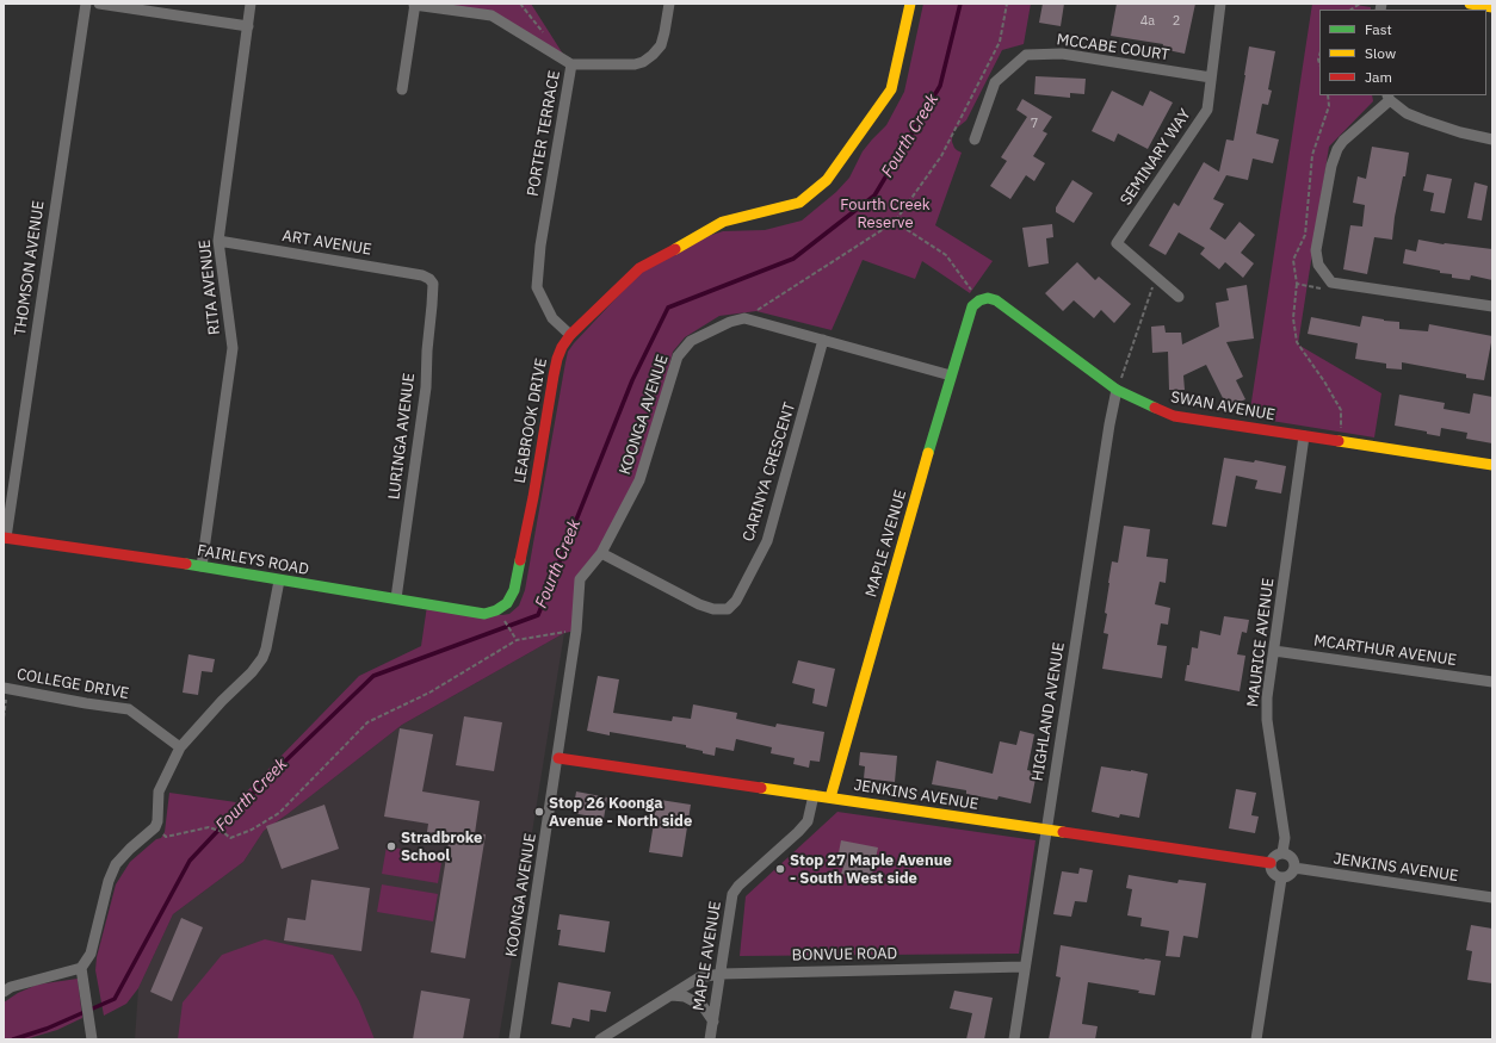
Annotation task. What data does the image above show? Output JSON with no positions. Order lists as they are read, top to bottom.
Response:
{
  "streets": {
    "street": [
      "MCCABE COURT",
      "PORTER TERRACE",
      "SEMINARY WAY",
      "ART AVENUE",
      "THOMSON AVENUE",
      "RITA AVENUE",
      "SWAN AVENUE",
      "KOONGA AVENUE",
      "LEABROOK DRIVE",
      "LURINGA AVENUE",
      "CARINYA CRESCENT",
      "MAPLE AVENUE",
      "FAIRLEYS ROAD",
      "MAURICE AVENUE",
      "MCARTHUR AVENUE",
      "COLLEGE DRIVE",
      "HIGHLAND AVENUE",
      "JENKINS AVENUE",
      "BONVUE ROAD"
    ]
  },
  "crossings": [
    ["MCCABE COURT", "SEMINARY WAY"],
    ["PORTER TERRACE", "LEABROOK DRIVE"],
    ["ART AVENUE", "RITA AVENUE"],
    ["ART AVENUE", "LURINGA AVENUE"],
    ["THOMSON AVENUE", "FAIRLEYS ROAD"],
    ["RITA AVENUE", "FAIRLEYS ROAD"],
    ["SWAN AVENUE", "MAPLE AVENUE"],
    ["SWAN AVENUE", "MAURICE AVENUE"],
    ["SWAN AVENUE", "HIGHLAND AVENUE"],
    ["KOONGA AVENUE", "CARINYA CRESCENT"],
    ["KOONGA AVENUE", "JENKINS AVENUE"],
    ["LEABROOK DRIVE", "FAIRLEYS ROAD"],
    ["LURINGA AVENUE", "FAIRLEYS ROAD"],
    ["MAPLE AVENUE", "JENKINS AVENUE"],
    ["MAPLE AVENUE", "BONVUE ROAD"],
    ["MAURICE AVENUE", "MCARTHUR AVENUE"],
    ["MAURICE AVENUE", "JENKINS AVENUE"],
    ["HIGHLAND AVENUE", "JENKINS AVENUE"],
    ["HIGHLAND AVENUE", "BONVUE ROAD"]
  ],
  "water": ["Fourth Creek"],
  "parks": ["Fourth Creek Reserve"],
  "places": ["Stop 26 Koonga Avenue - North side", "Stradbroke School", "Stop 27 Maple Avenue - South West side"],
  "house_numbers": ["4a", "2", "7"],
  "legend": ["Fast", "Slow", "Jam"]
}
